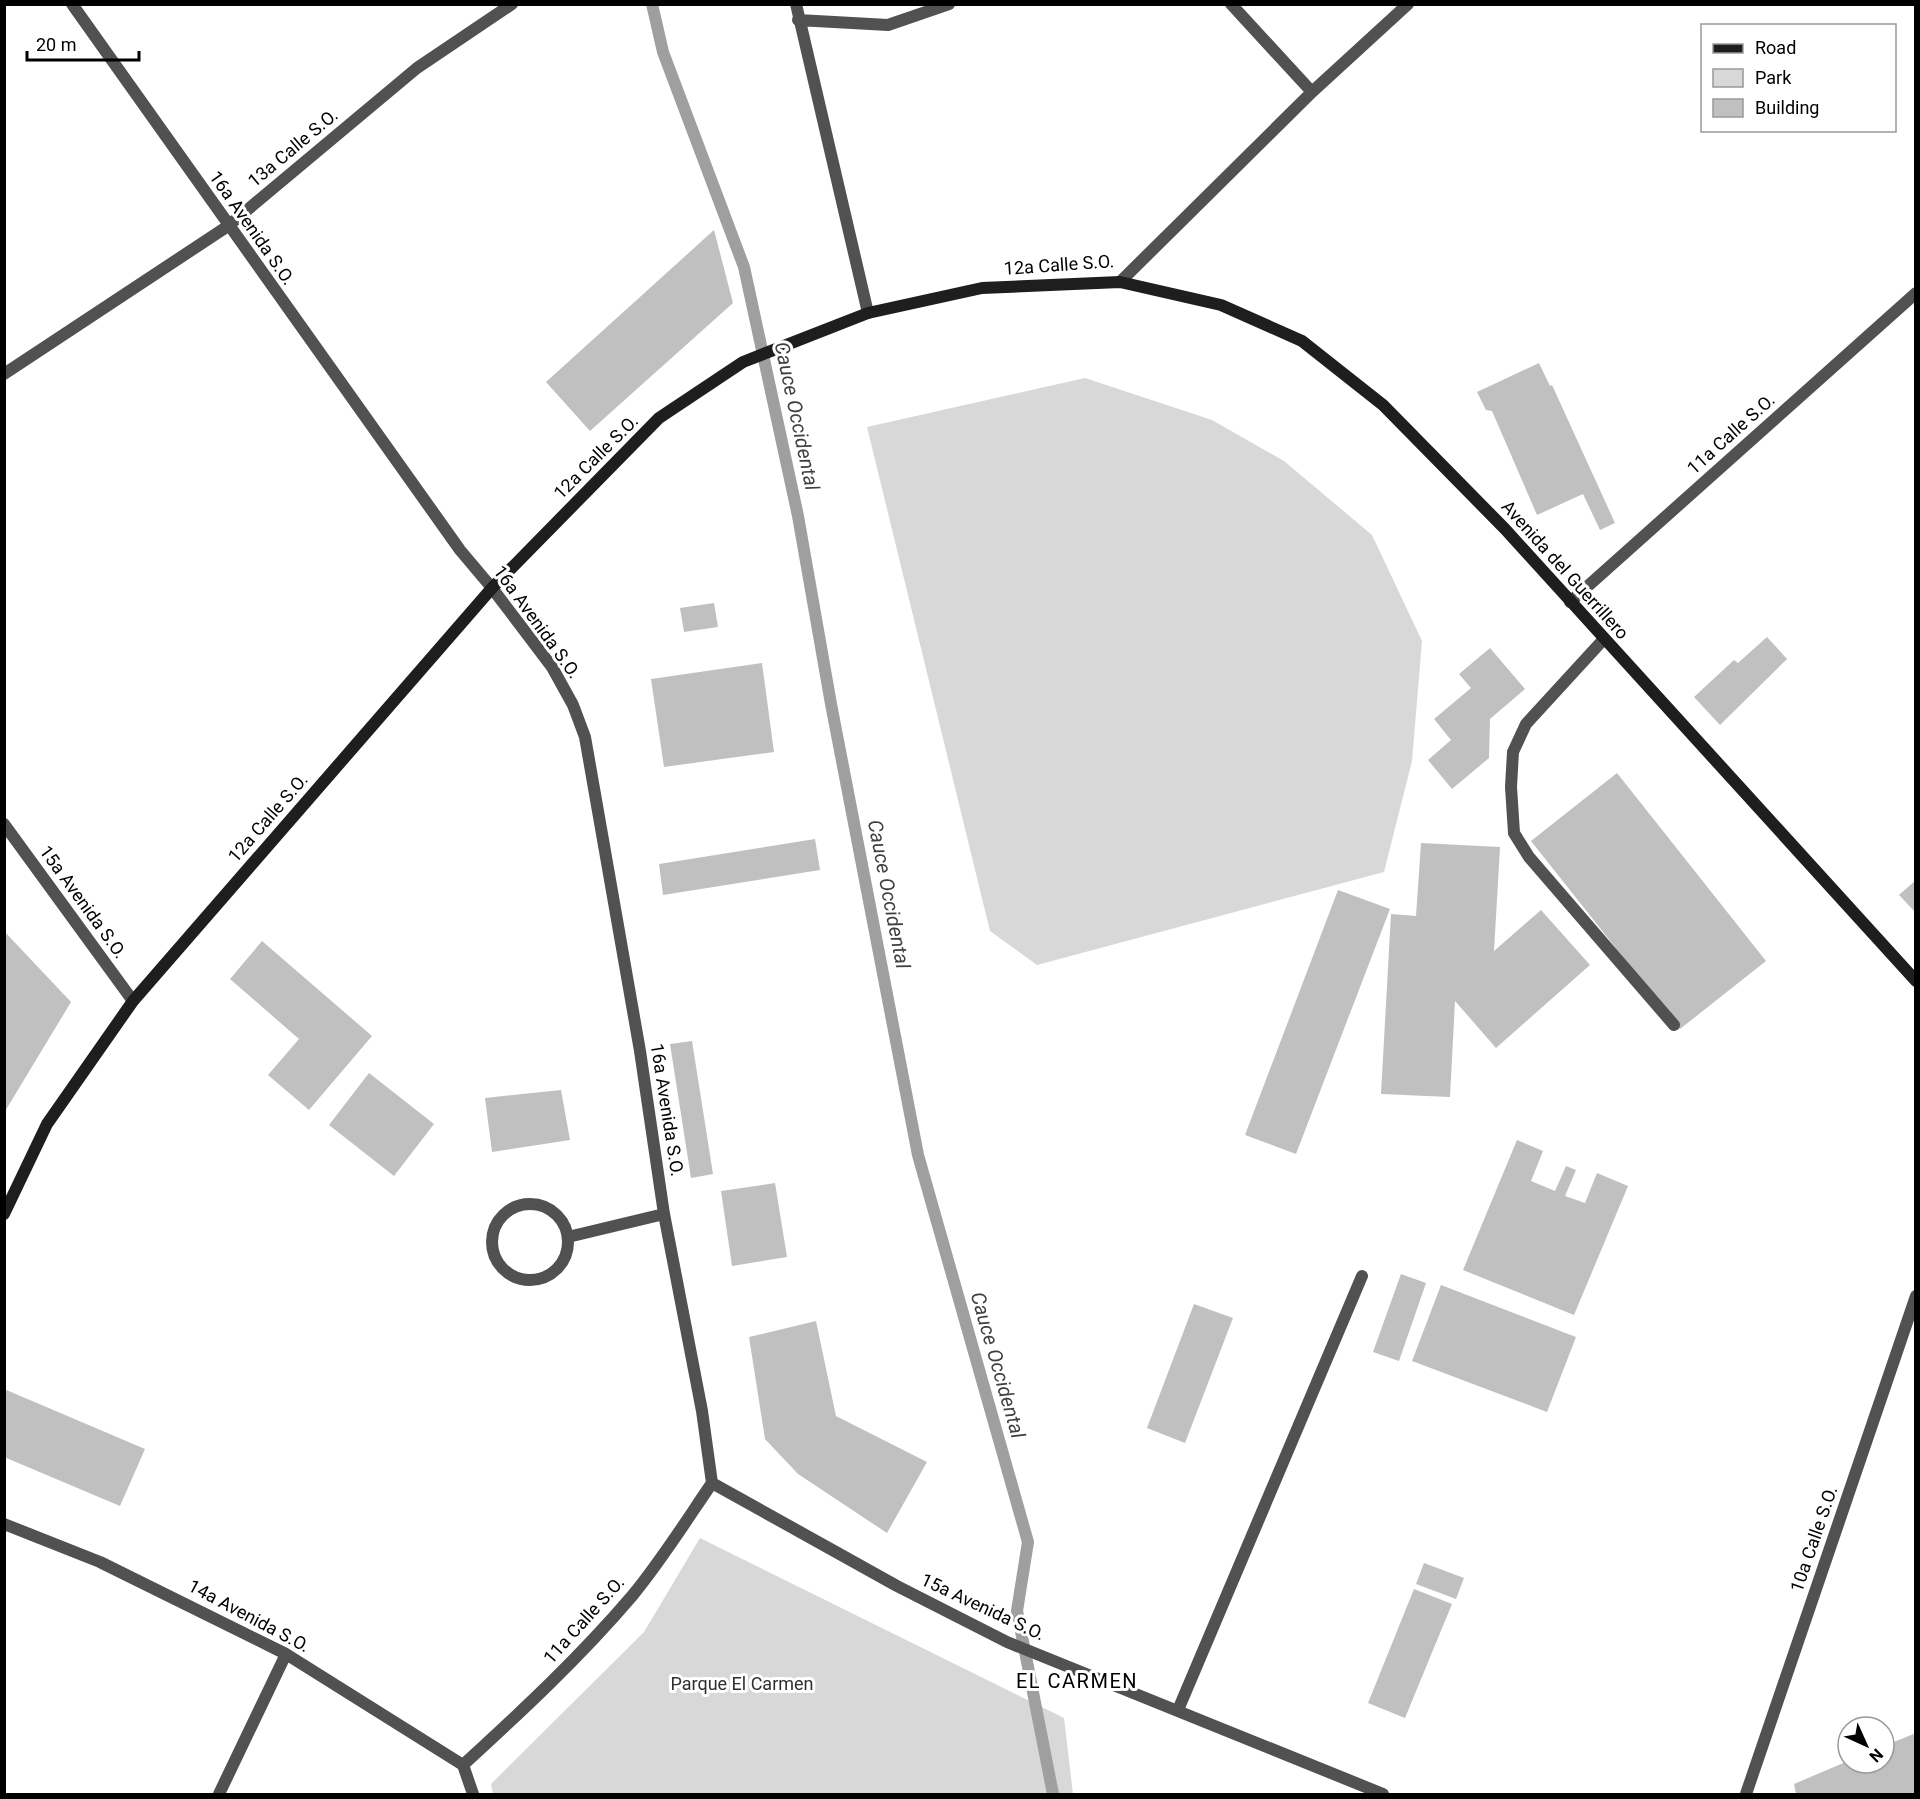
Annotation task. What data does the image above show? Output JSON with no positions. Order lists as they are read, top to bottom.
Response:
{
  "streets": {
    "street": [
      "13a Calle S.O.",
      "16a Avenida S.O.",
      "12a Calle S.O.",
      "11a Calle S.O.",
      "Avenida del Guerrillero",
      "15a Avenida S.O.",
      "10a Calle S.O.",
      "14a Avenida S.O."
    ]
  },
  "crossings": [
    ["13a Calle S.O.", "16a Avenida S.O."],
    ["16a Avenida S.O.", "12a Calle S.O."],
    ["16a Avenida S.O.", "11a Calle S.O."],
    ["16a Avenida S.O.", "15a Avenida S.O."],
    ["12a Calle S.O.", "Avenida del Guerrillero"],
    ["12a Calle S.O.", "15a Avenida S.O."],
    ["11a Calle S.O.", "Avenida del Guerrillero"],
    ["11a Calle S.O.", "15a Avenida S.O."],
    ["11a Calle S.O.", "14a Avenida S.O."]
  ],
  "districts": ["EL CARMEN"],
  "water": ["Cauce Occidental"],
  "parks": ["Parque El Carmen"],
  "legend": ["Road", "Park", "Building"],
  "scale_bar": "20 m",
  "north": "bottom right"
}
